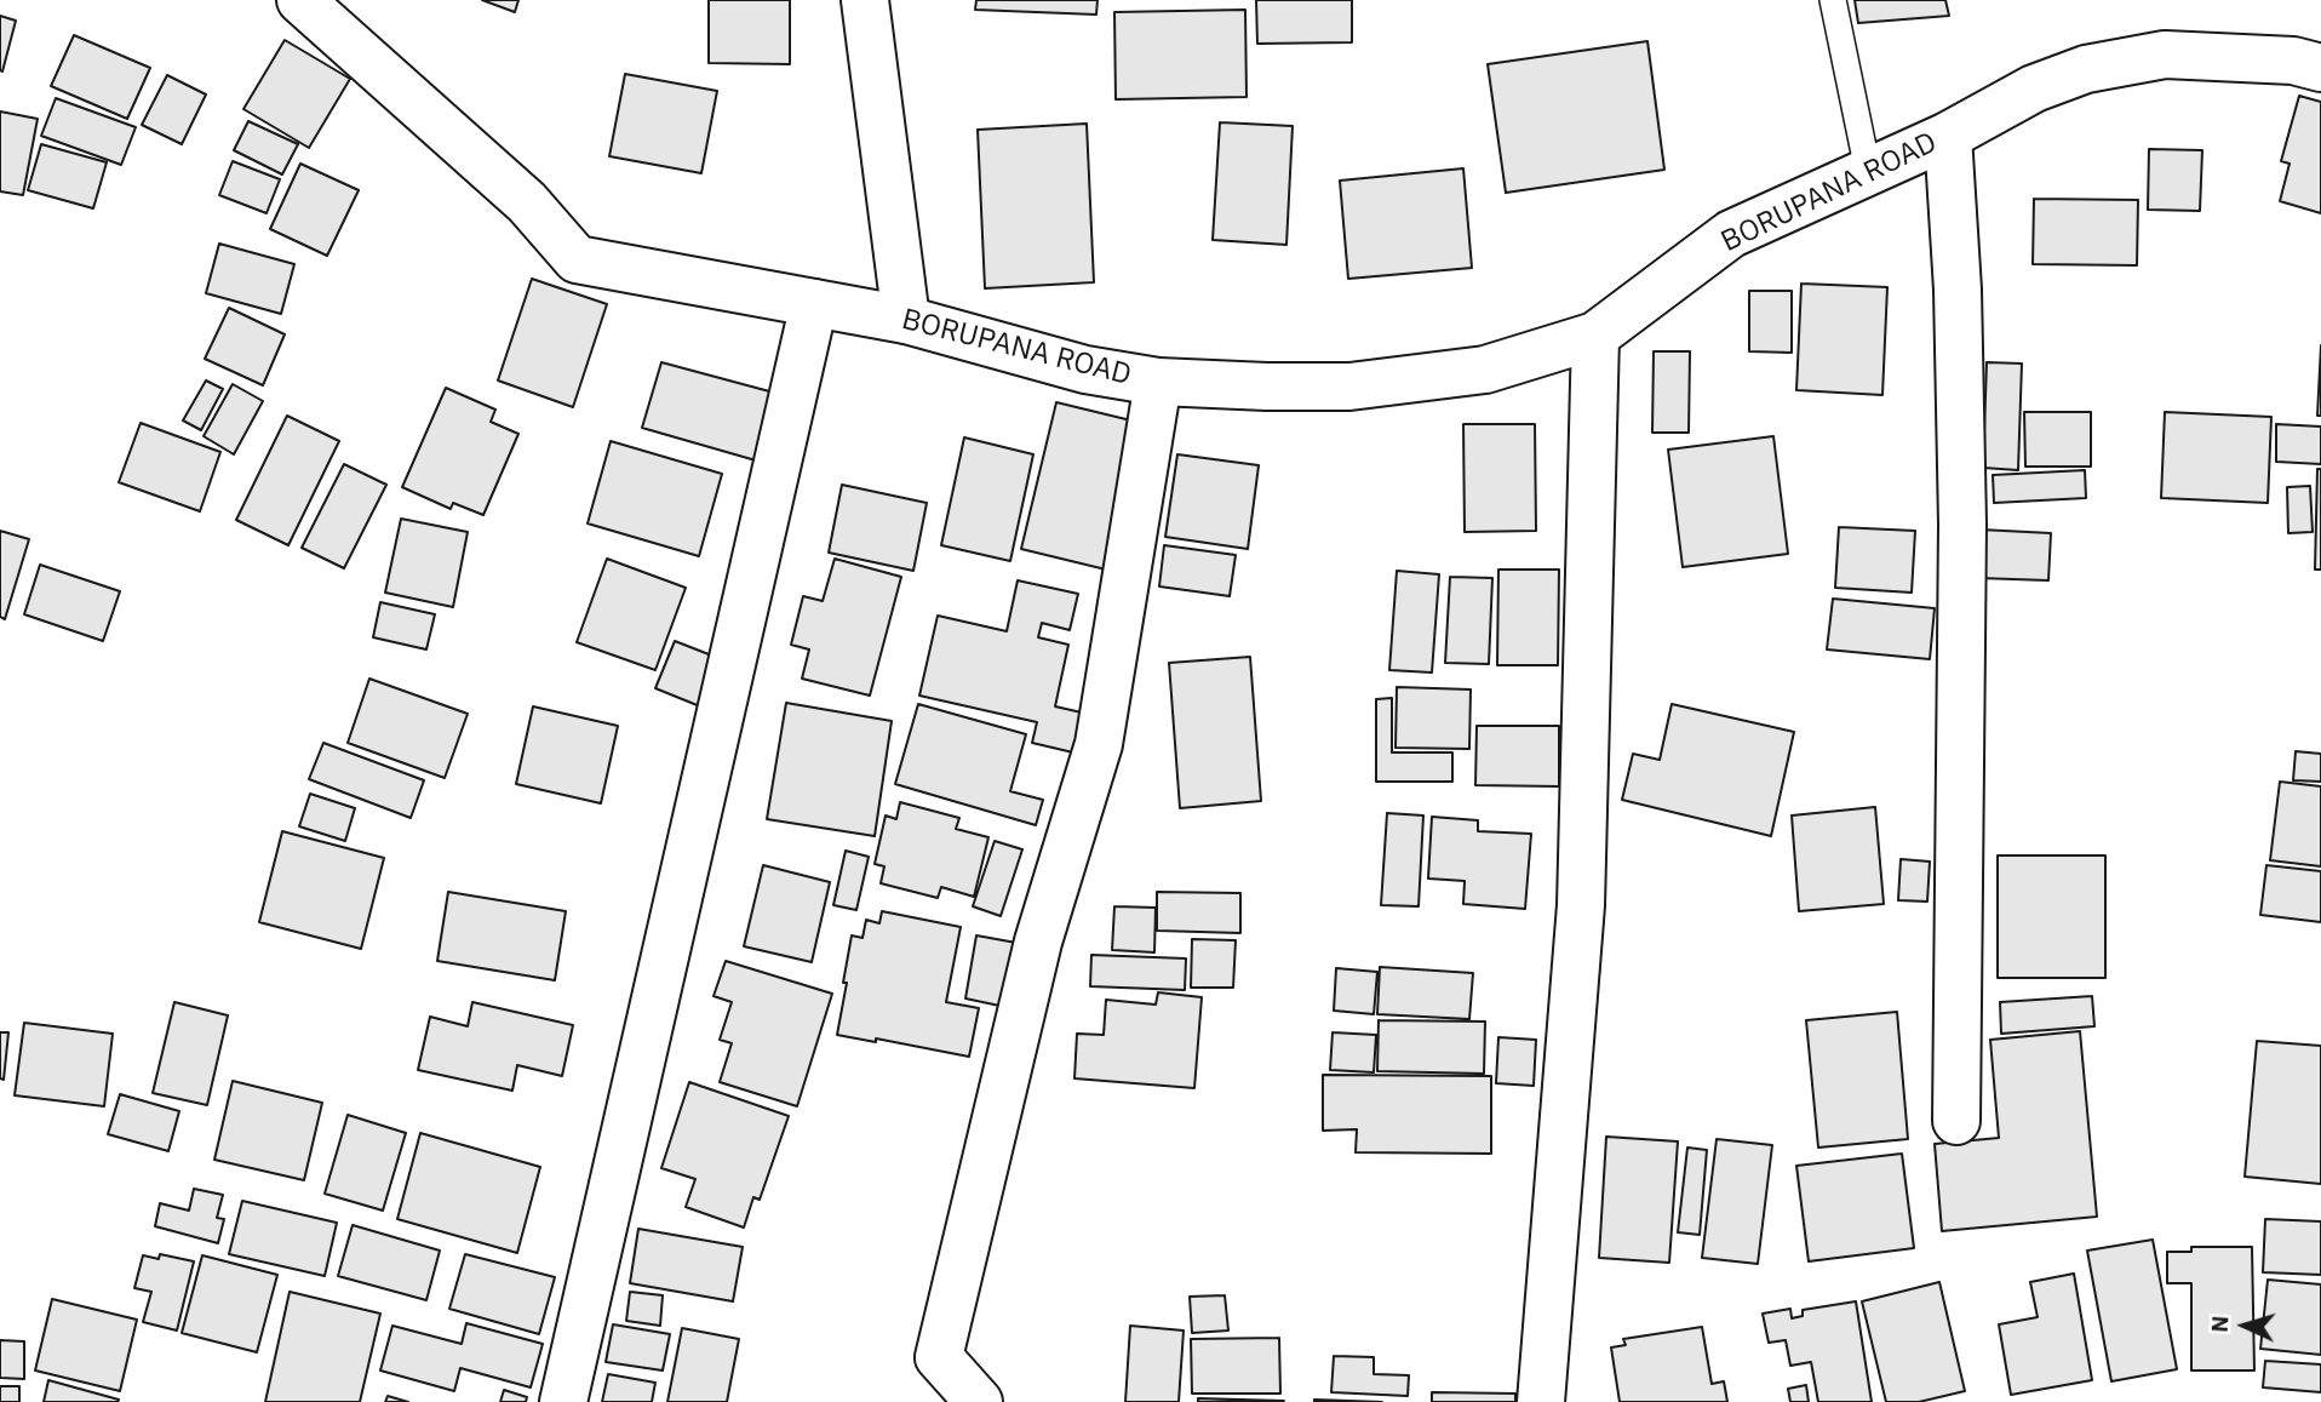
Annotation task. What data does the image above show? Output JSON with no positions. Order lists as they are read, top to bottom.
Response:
{
  "streets": {
    "street": ["BORUPANA ROAD"]
  },
  "north": "left"
}
